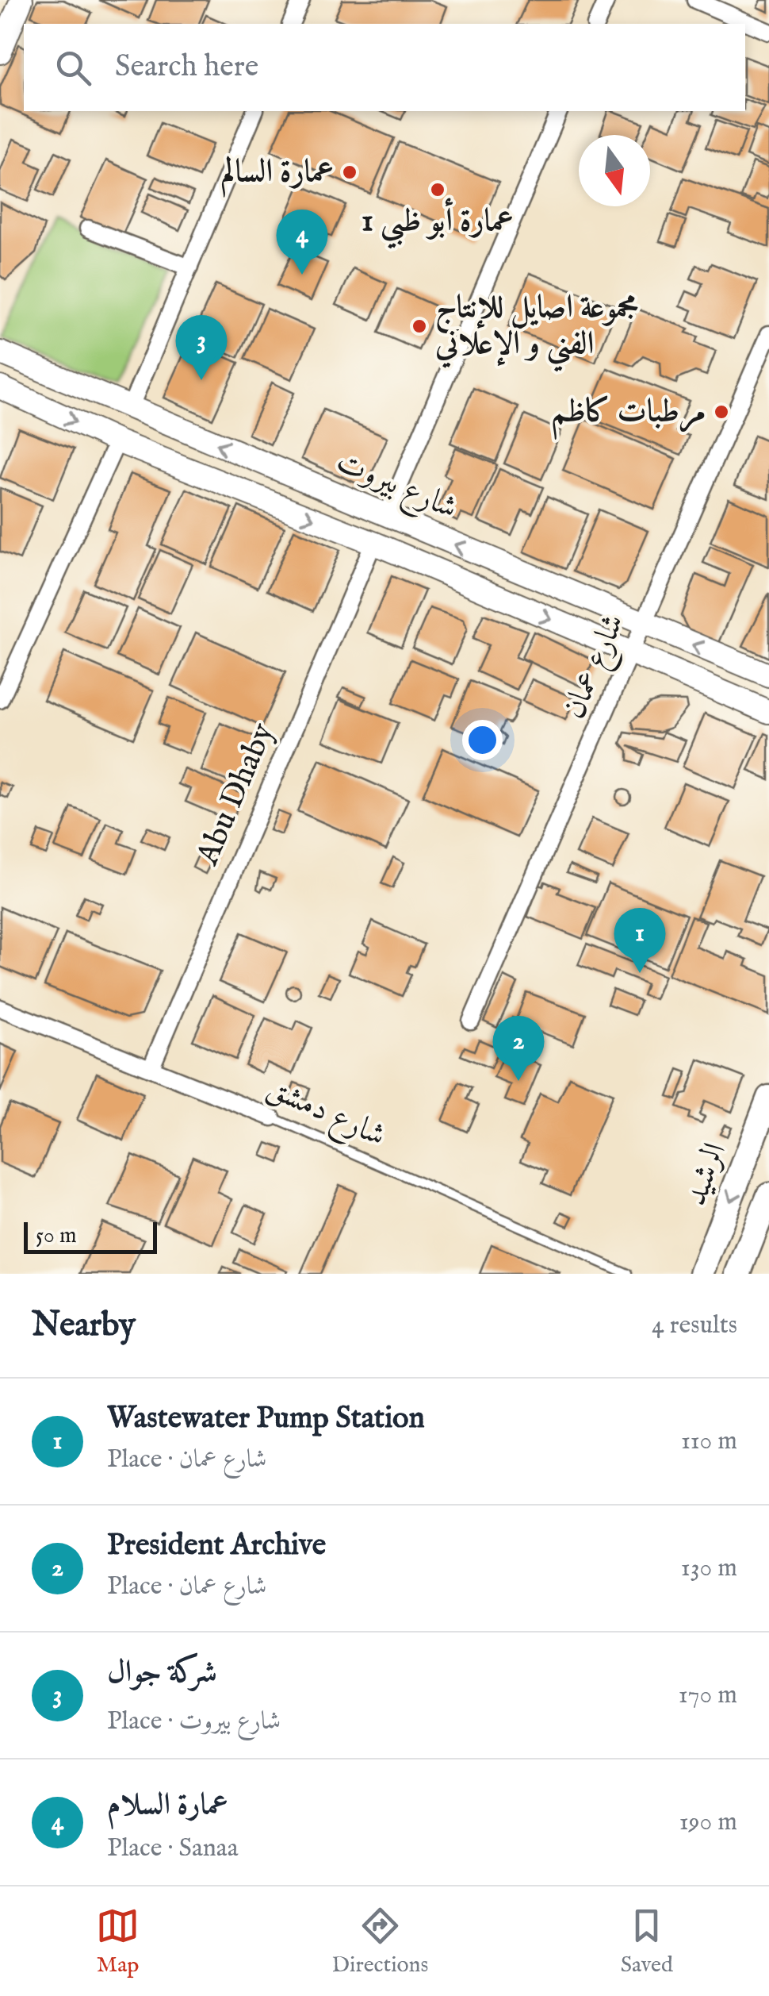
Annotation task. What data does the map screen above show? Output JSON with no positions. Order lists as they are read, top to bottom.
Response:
{
  "streets": {
    "main road": ["شارع بيروت", "الرشيد"],
    "street": ["شارع عمان", "Abu Dhaby", "شارع دمشق"]
  },
  "crossings": [
    ["شارع بيروت", "شارع عمان"],
    ["شارع بيروت", "Abu Dhaby"],
    ["Abu Dhaby", "شارع دمشق"]
  ],
  "places": [
    "عمارة السالم",
    "عمارة أبو ظبي 1",
    "مجموعة اصايل للإنتاج الفني و الإعلاني",
    "مرطبات كاظم"
  ],
  "scale_bar": "50 m",
  "north": "bottom",
  "page": {
    "search": "Search here",
    "pins": [
      "4",
      "3",
      "1",
      "2"
    ],
    "scale": "50 m",
    "heading": ["Nearby", "4 results"],
    "list": [
      {
        "mark": "1",
        "name": "Wastewater Pump Station",
        "note": "Place · شارع عمان",
        "value": "110 m"
      },
      {
        "mark": "2",
        "name": "President Archive",
        "note": "Place · شارع عمان",
        "value": "130 m"
      },
      {
        "mark": "3",
        "name": "شركة جوال",
        "note": "Place · شارع بيروت",
        "value": "170 m"
      },
      {
        "mark": "4",
        "name": "عمارة السلام",
        "note": "Place · Sanaa",
        "value": "190 m"
      }
    ],
    "nav": ["Map", "Directions", "Saved"]
  }
}
